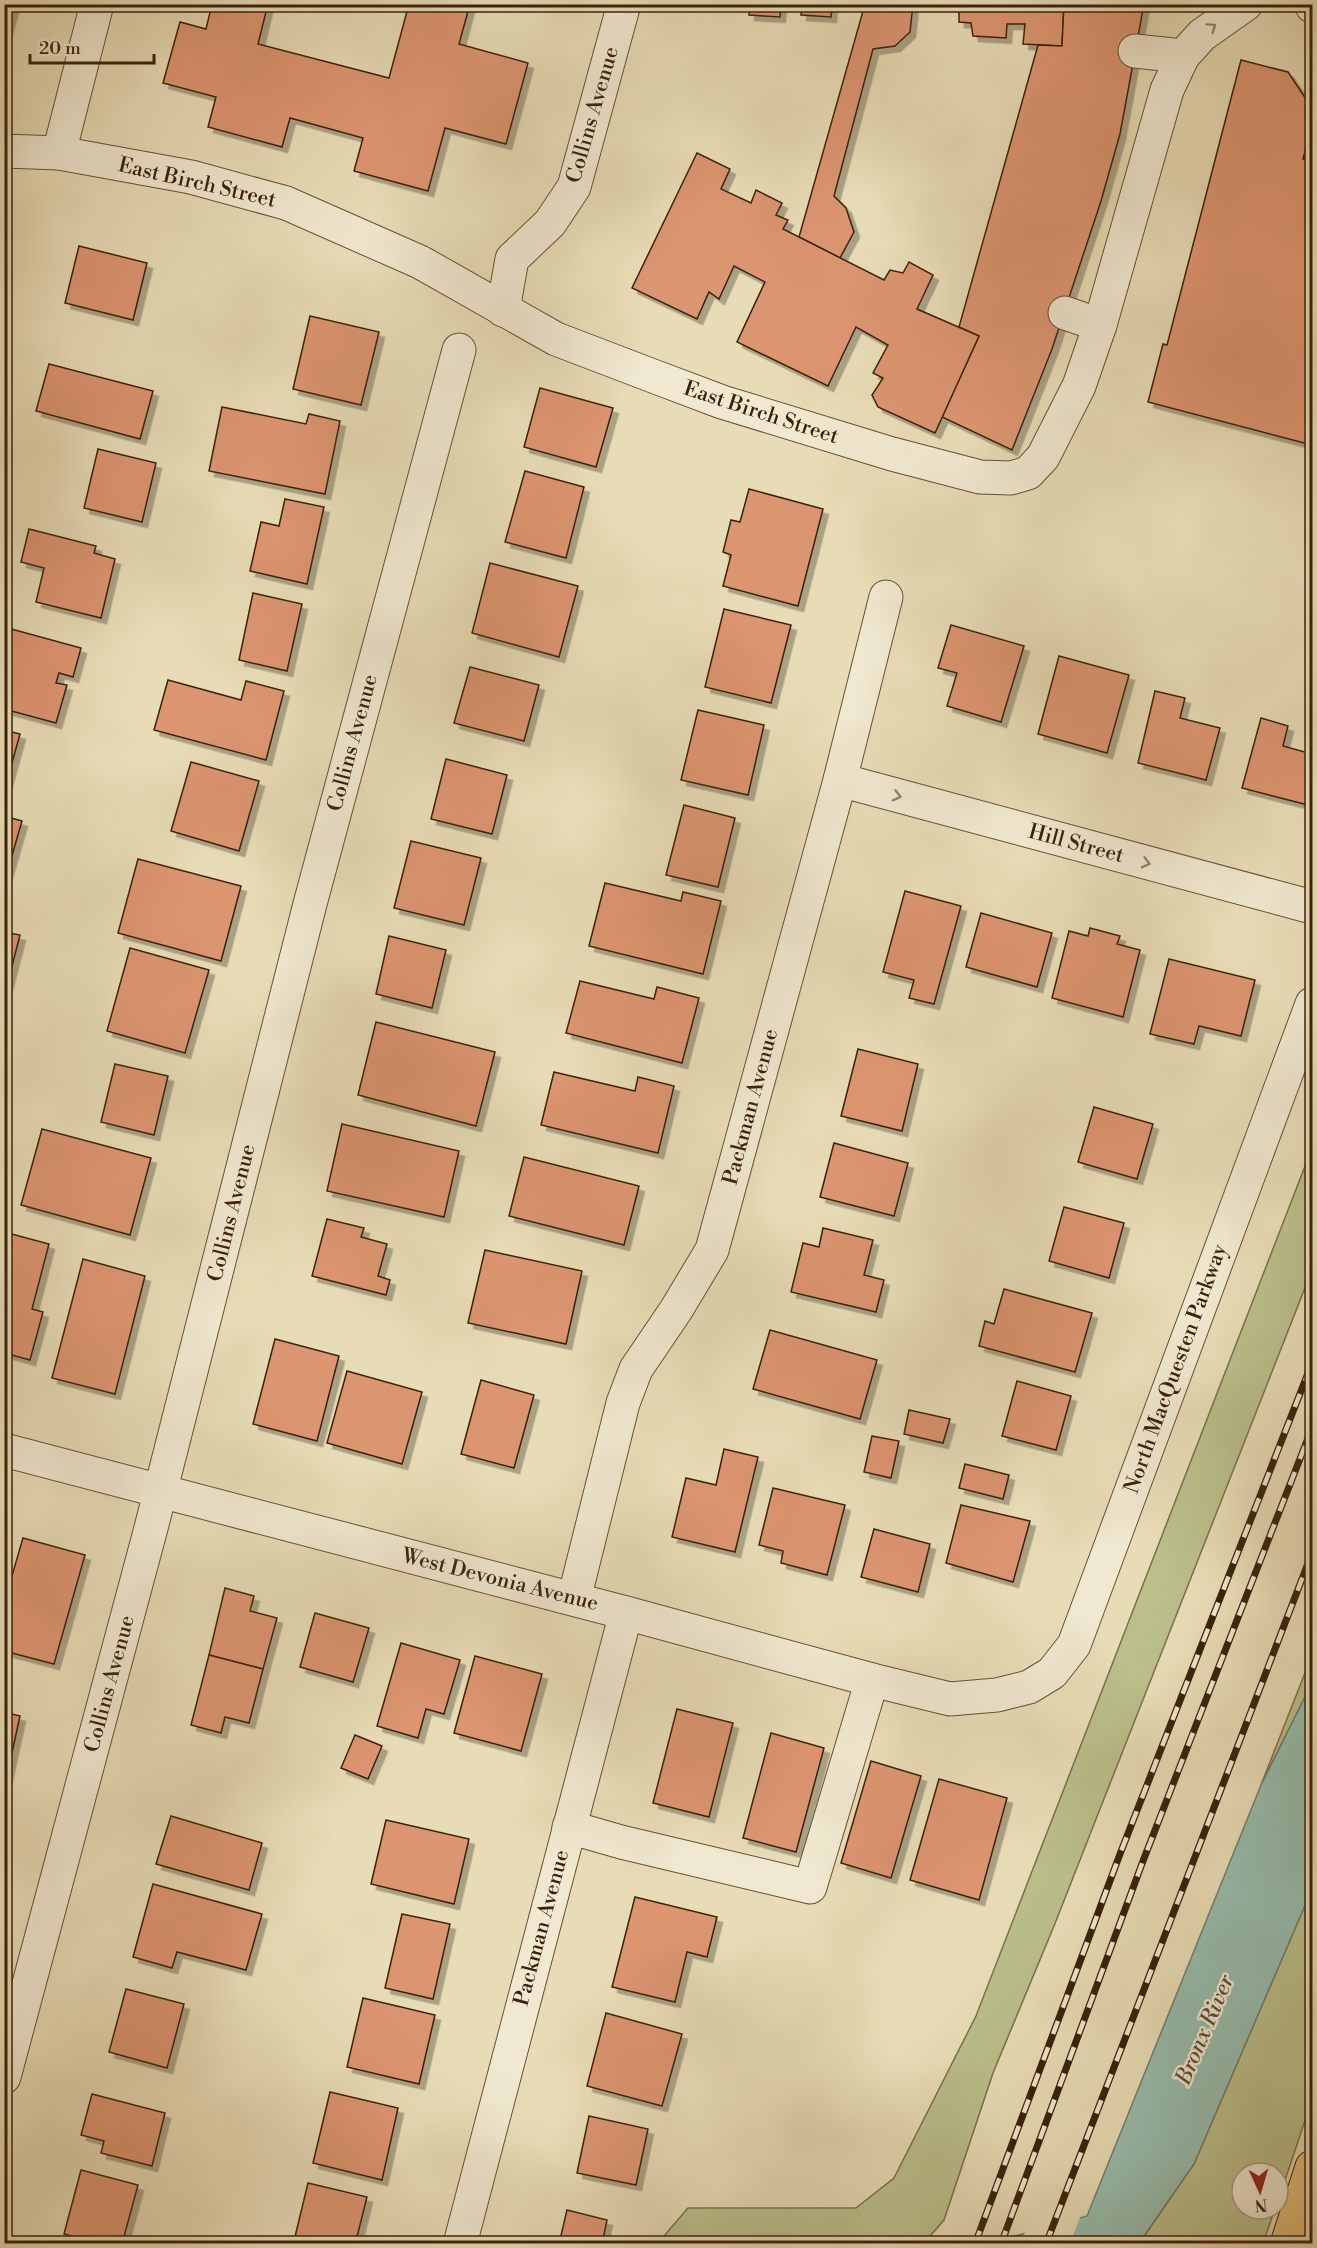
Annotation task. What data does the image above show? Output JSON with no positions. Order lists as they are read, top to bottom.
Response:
{
  "streets": {
    "street": [
      "Collins Avenue",
      "East Birch Street",
      "Hill Street",
      "Packman Avenue",
      "North MacQuesten Parkway",
      "West Devonia Avenue"
    ]
  },
  "crossings": [
    ["Collins Avenue", "East Birch Street"],
    ["Collins Avenue", "West Devonia Avenue"],
    ["Hill Street", "Packman Avenue"],
    ["Packman Avenue", "West Devonia Avenue"],
    ["North MacQuesten Parkway", "West Devonia Avenue"]
  ],
  "one_way": ["Hill Street"],
  "water": ["Bronx River"],
  "scale_bar": "20 m",
  "north": "bottom"
}
